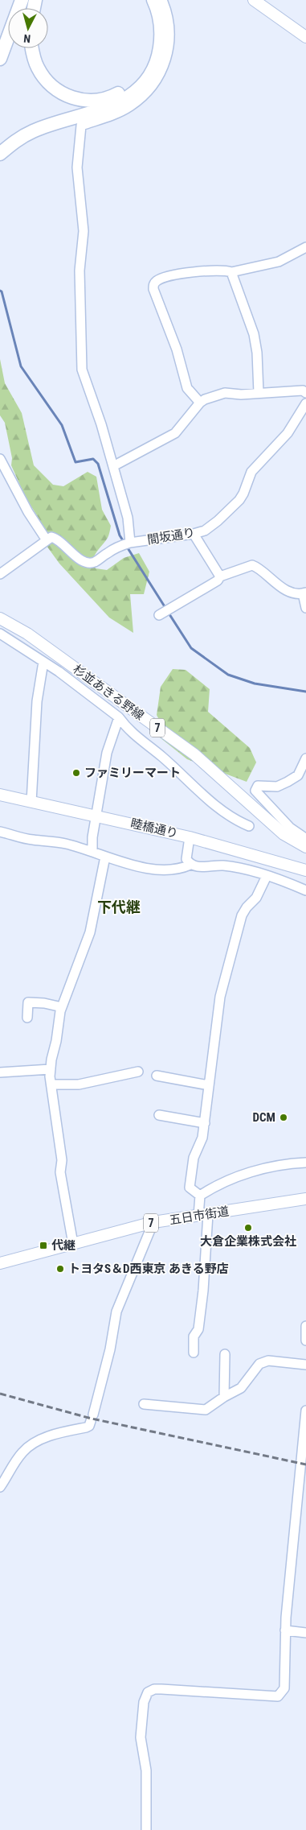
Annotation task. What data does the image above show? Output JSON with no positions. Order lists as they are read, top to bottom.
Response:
{
  "streets": {
    "main road": [
      "杉並あきる野線",
      "7",
      "睦橋通り",
      "五日市街道"
    ],
    "street": ["間坂通り"]
  },
  "districts": ["下代継"],
  "places": {
    "other": [
      "ファミリーマート",
      "DCM",
      "大倉企業株式会社",
      "トヨタS＆D西東京 あきる野店"
    ],
    "transit": ["代継"]
  },
  "north": "bottom"
}
